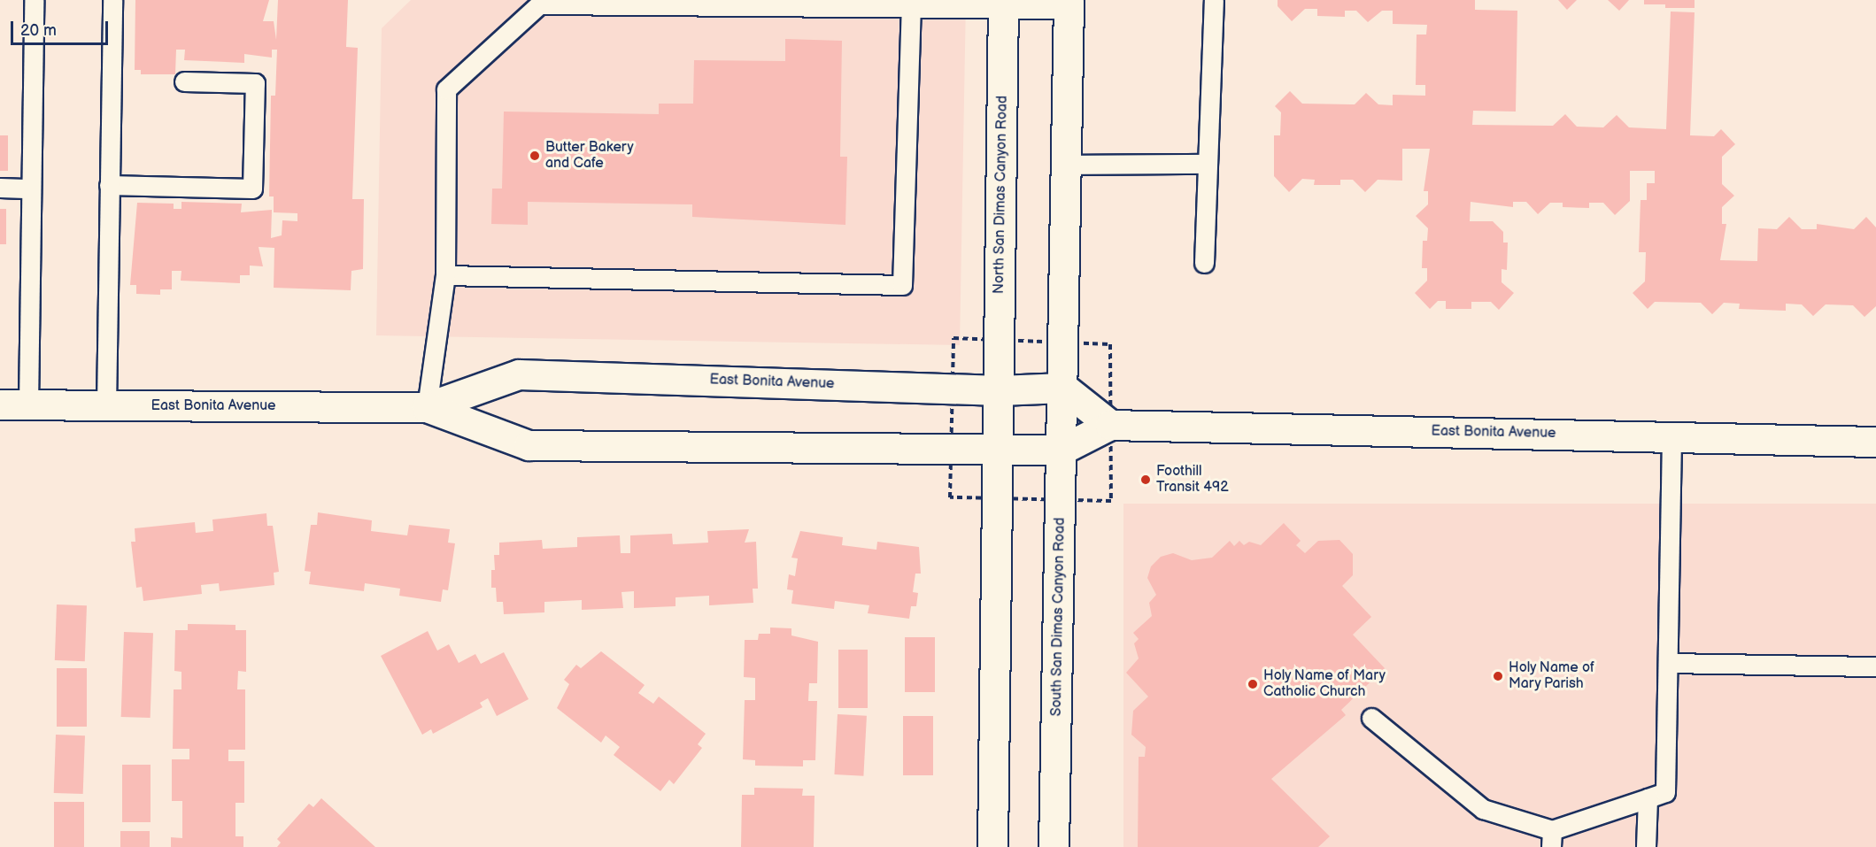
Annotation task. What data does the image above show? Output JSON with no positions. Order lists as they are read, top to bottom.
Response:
{
  "streets": {
    "main road": ["North San Dimas Canyon Road", "East Bonita Avenue", "South San Dimas Canyon Road"]
  },
  "crossings": [
    ["North San Dimas Canyon Road", "East Bonita Avenue"],
    ["East Bonita Avenue", "South San Dimas Canyon Road"]
  ],
  "places": [
    "Butter Bakery and Cafe",
    "Foothill Transit 492",
    "Holy Name of Mary Parish",
    "Holy Name of Mary Catholic Church"
  ],
  "scale_bar": "20 m"
}
